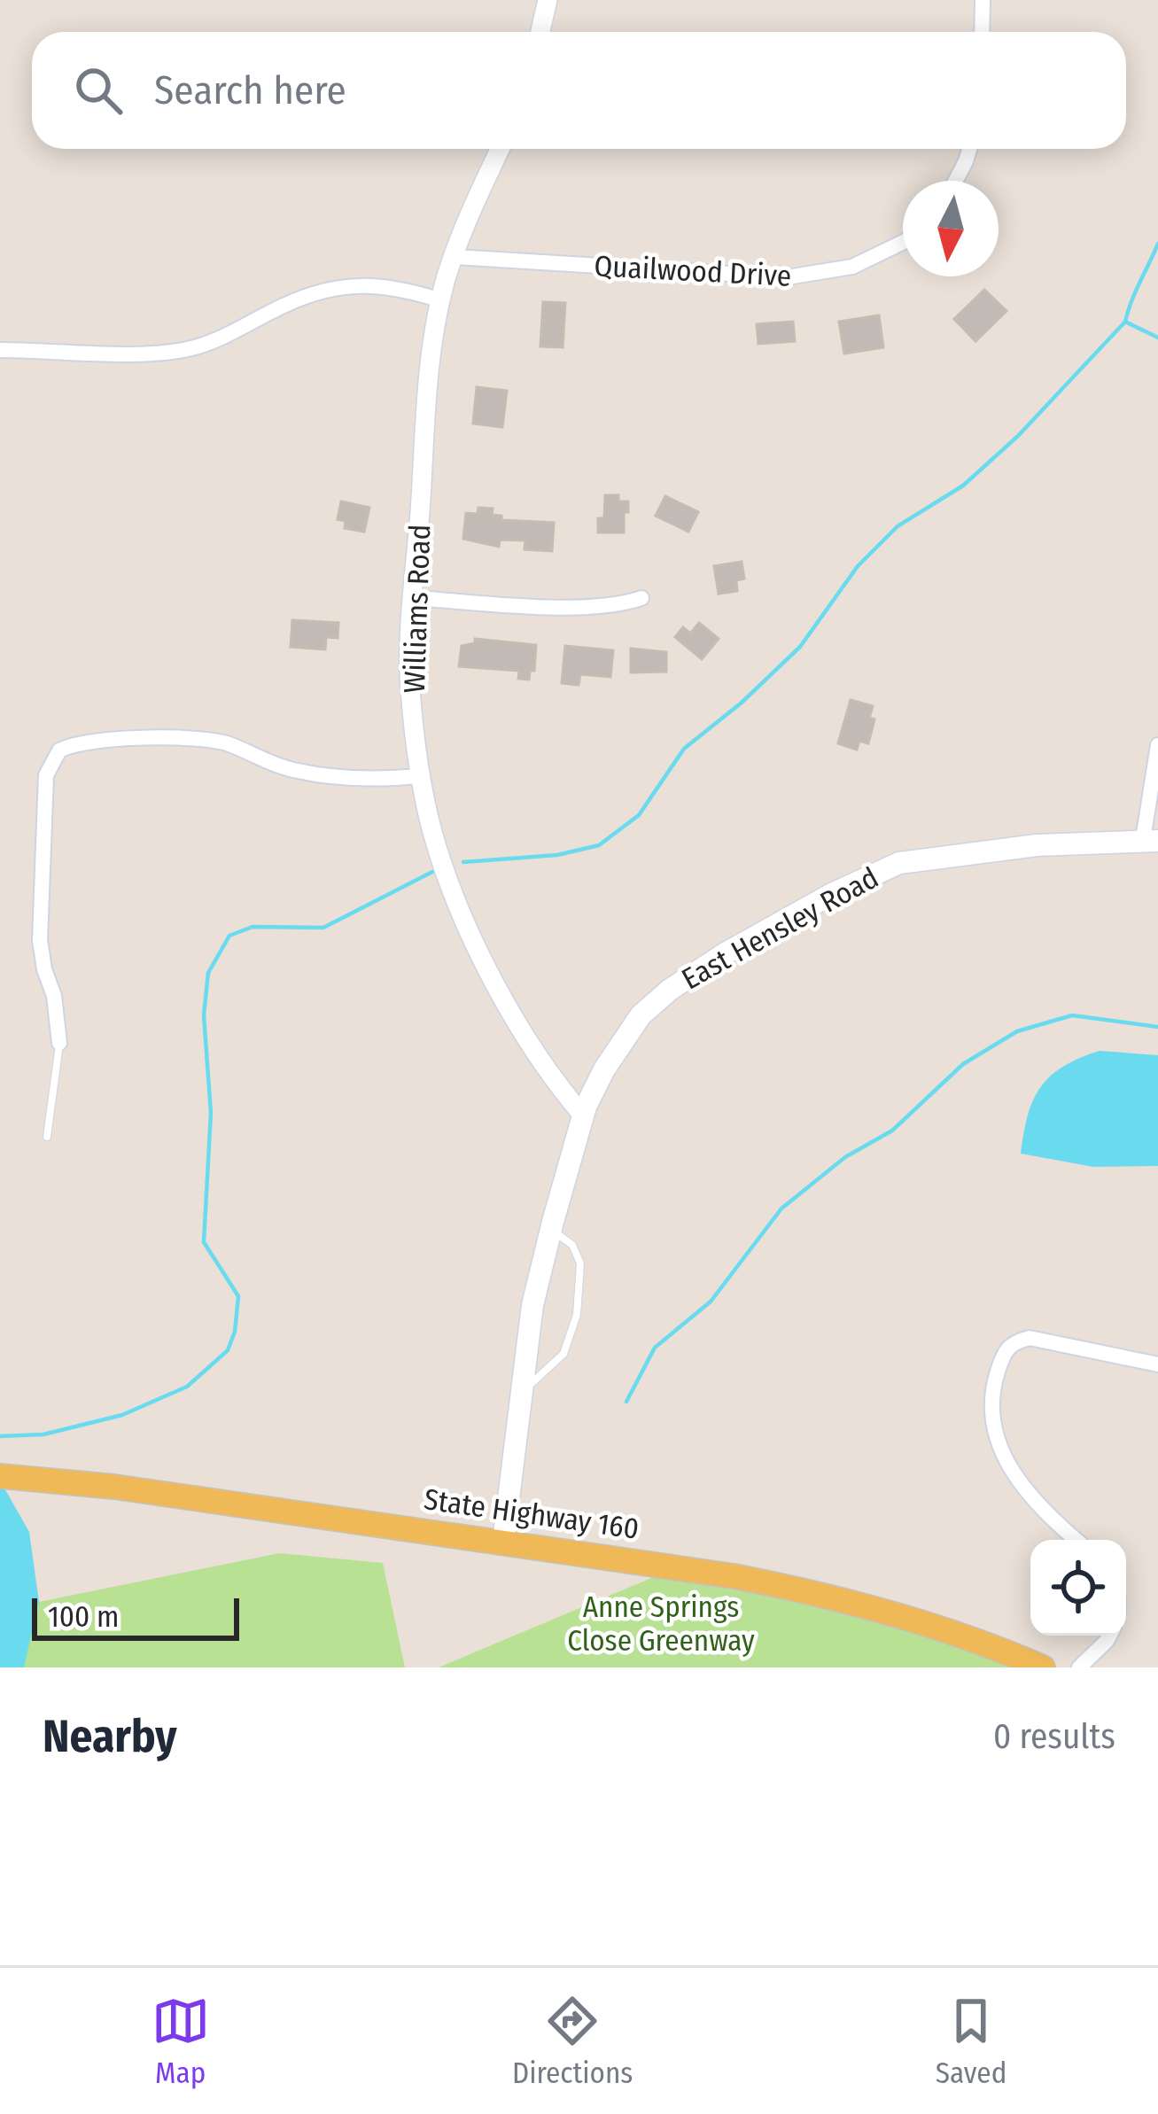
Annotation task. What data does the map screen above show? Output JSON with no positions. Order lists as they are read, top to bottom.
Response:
{
  "streets": {
    "main road": ["East Hensley Road", "State Highway 160"],
    "street": ["Quailwood Drive", "Williams Road"]
  },
  "crossings": [
    ["Quailwood Drive", "Williams Road"],
    ["Williams Road", "East Hensley Road"],
    ["East Hensley Road", "State Highway 160"]
  ],
  "parks": ["Anne Springs Close Greenway"],
  "scale_bar": "100 m",
  "north": "bottom",
  "page": {
    "search": "Search here",
    "scale": "100 m",
    "heading": ["Nearby", "0 results"],
    "nav": ["Map", "Directions", "Saved"]
  }
}
